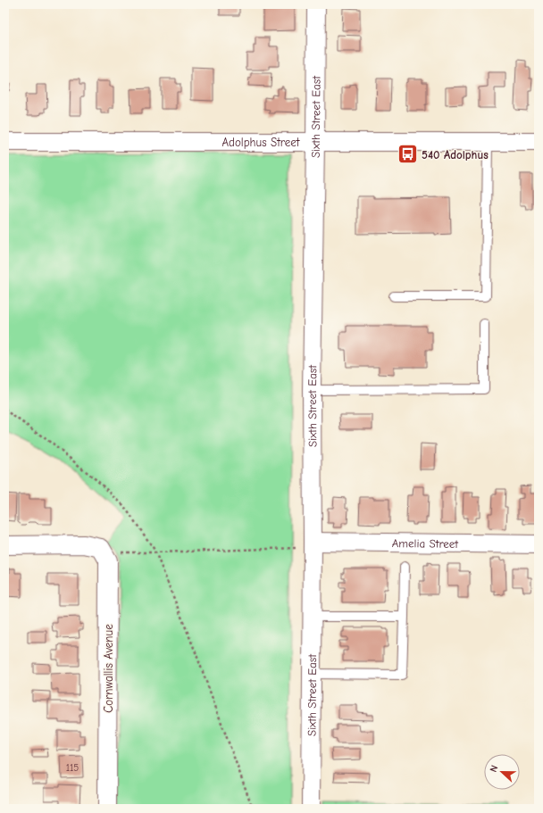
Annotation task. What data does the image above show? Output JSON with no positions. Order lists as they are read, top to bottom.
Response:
{
  "streets": {
    "street": [
      "Sixth Street East",
      "Adolphus Street",
      "Amelia Street",
      "Cornwallis Avenue"
    ]
  },
  "crossings": [
    ["Sixth Street East", "Adolphus Street"],
    ["Sixth Street East", "Amelia Street"]
  ],
  "places": {
    "bus stop": ["540 Adolphus"]
  },
  "house_numbers": ["115"],
  "north": "left"
}
